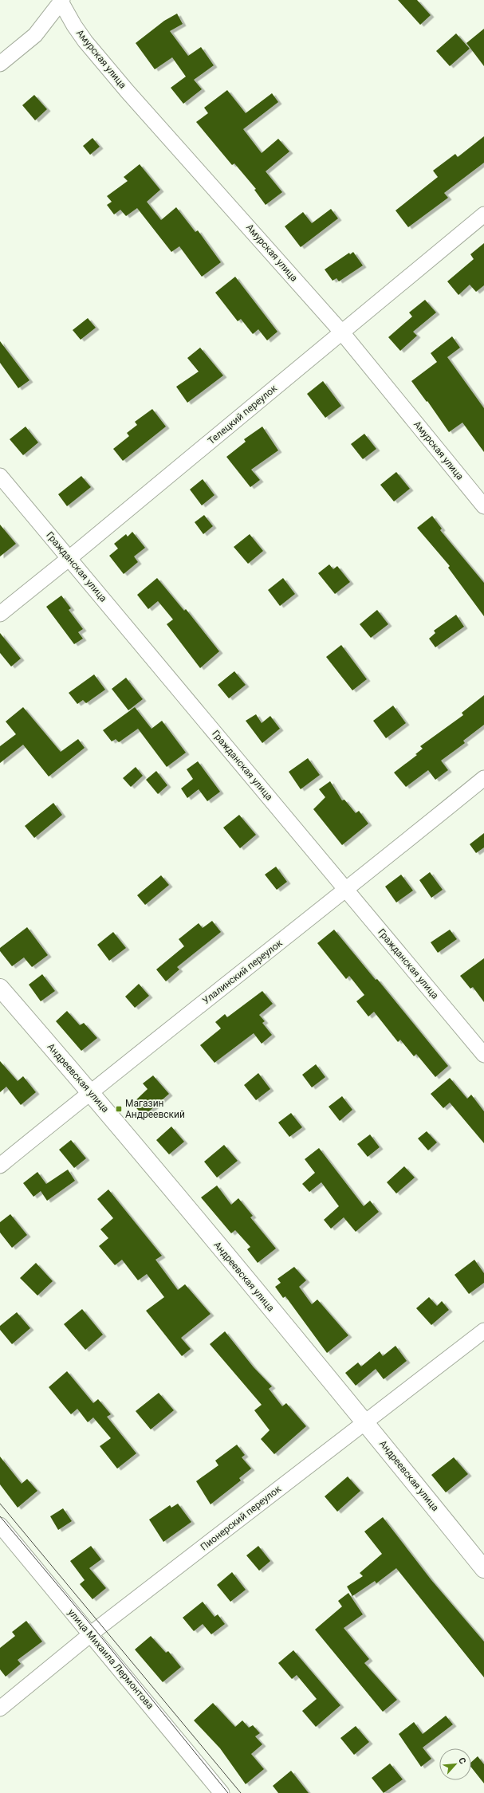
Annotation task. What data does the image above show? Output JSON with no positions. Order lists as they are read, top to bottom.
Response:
{
  "streets": {
    "street": [
      "Амурская улица",
      "Телецкий переулок",
      "Гражданская улица",
      "Улалинский переулок",
      "Андреевская улица",
      "Пионерский переулок",
      "улица Михаила Лермонтова"
    ]
  },
  "crossings": [
    ["Амурская улица", "Телецкий переулок"],
    ["Телецкий переулок", "Гражданская улица"],
    ["Гражданская улица", "Улалинский переулок"],
    ["Улалинский переулок", "Андреевская улица"],
    ["Андреевская улица", "Пионерский переулок"],
    ["Пионерский переулок", "улица Михаила Лермонтова"]
  ],
  "places": {
    "transit": ["Магазин Андреевский"]
  },
  "north": "top right"
}
